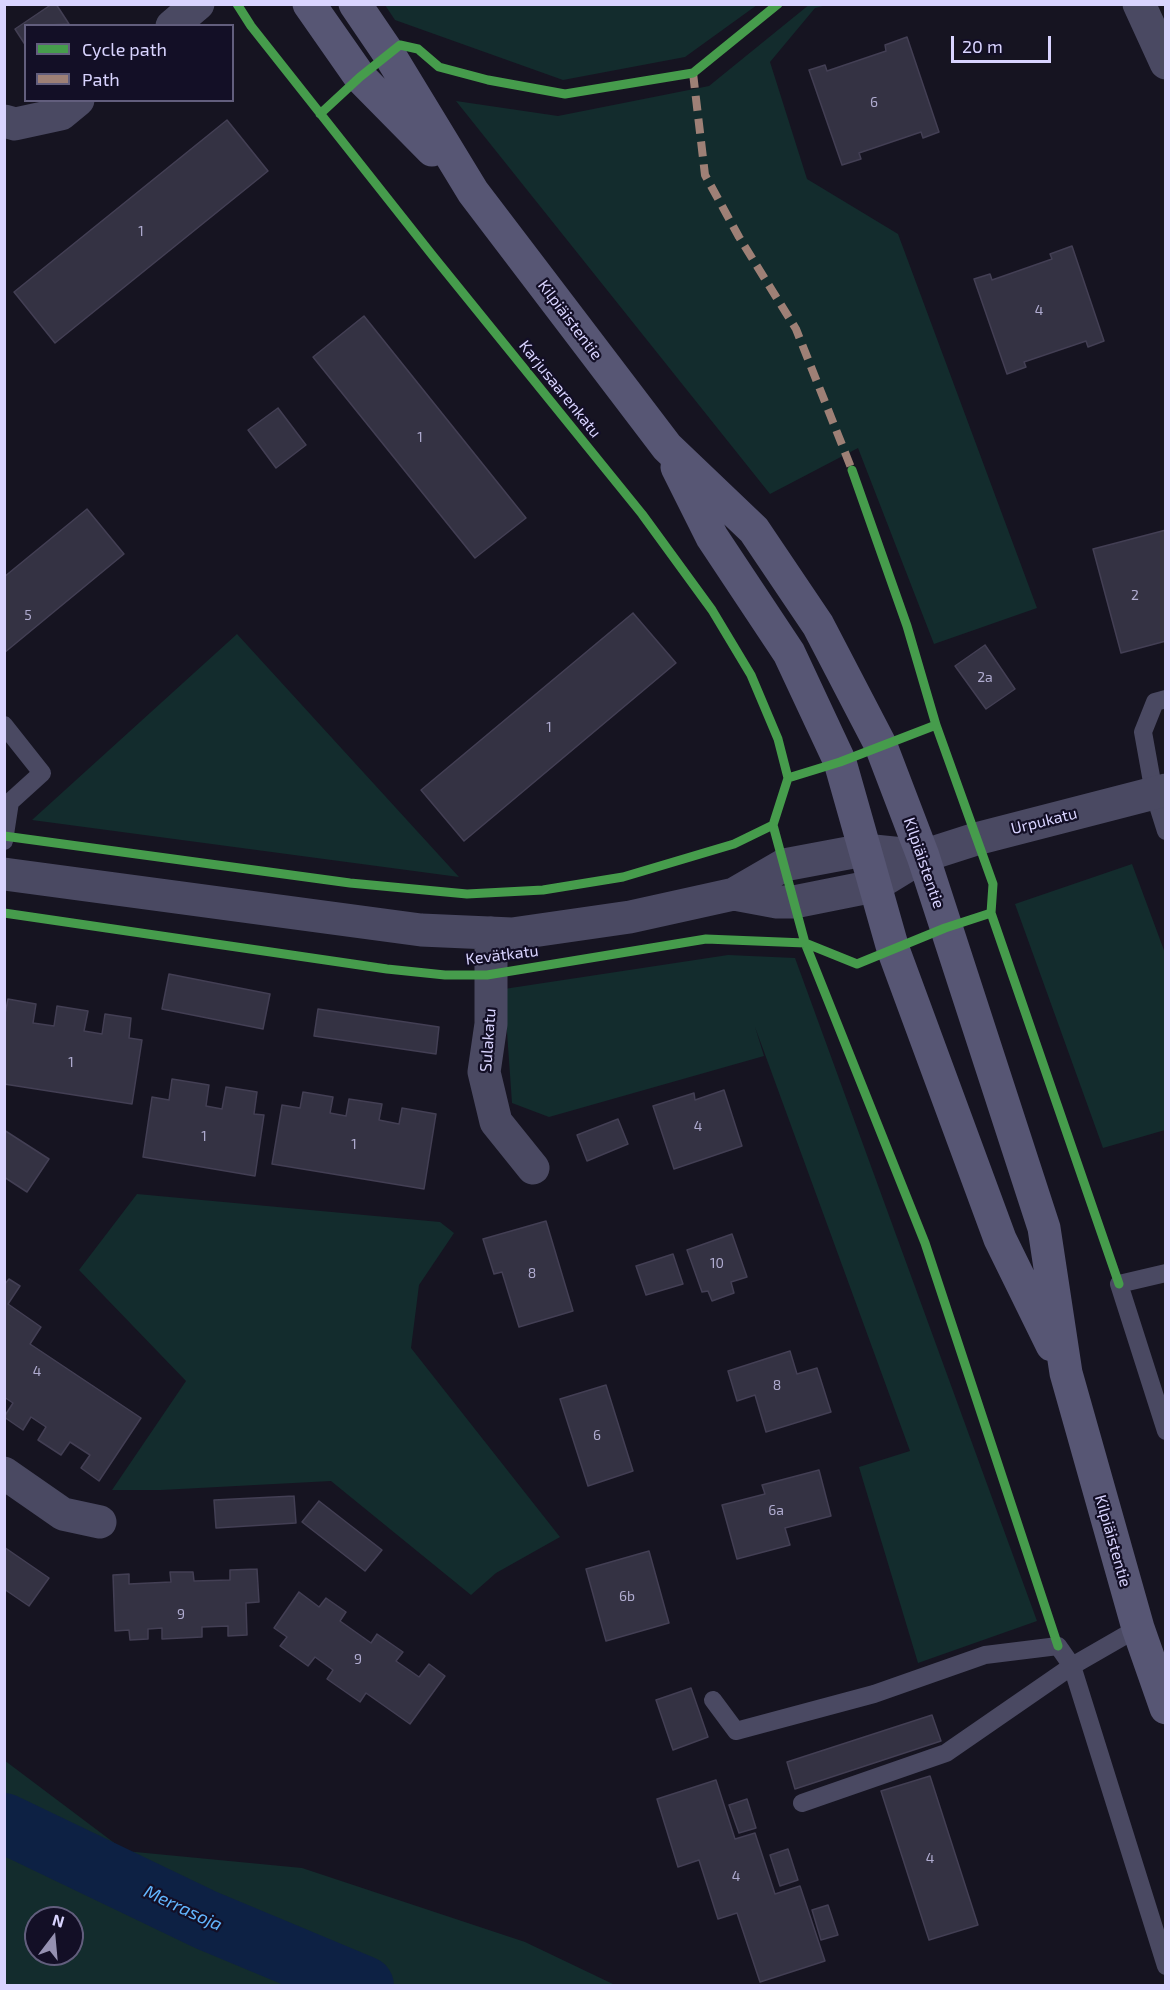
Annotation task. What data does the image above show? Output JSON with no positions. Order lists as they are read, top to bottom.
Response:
{
  "streets": {
    "street": [
      "Kilpiäistentie",
      "Urpukatu",
      "Kevätkatu",
      "Sulakatu"
    ],
    "cycle path": ["Karjusaarenkatu"]
  },
  "crossings": [
    ["Kilpiäistentie", "Urpukatu"],
    ["Kilpiäistentie", "Kevätkatu"],
    ["Urpukatu", "Kevätkatu"],
    ["Kevätkatu", "Sulakatu"]
  ],
  "water": ["Merrasoja"],
  "house_numbers": [
    "6",
    "1",
    "4",
    "1",
    "2",
    "5",
    "2a",
    "1",
    "1",
    "4",
    "1",
    "1",
    "10",
    "8",
    "4",
    "8",
    "6",
    "6a",
    "6b",
    "9",
    "9",
    "4",
    "4"
  ],
  "legend": ["Cycle path", "Path"],
  "scale_bar": "20 m",
  "north": "top"
}
